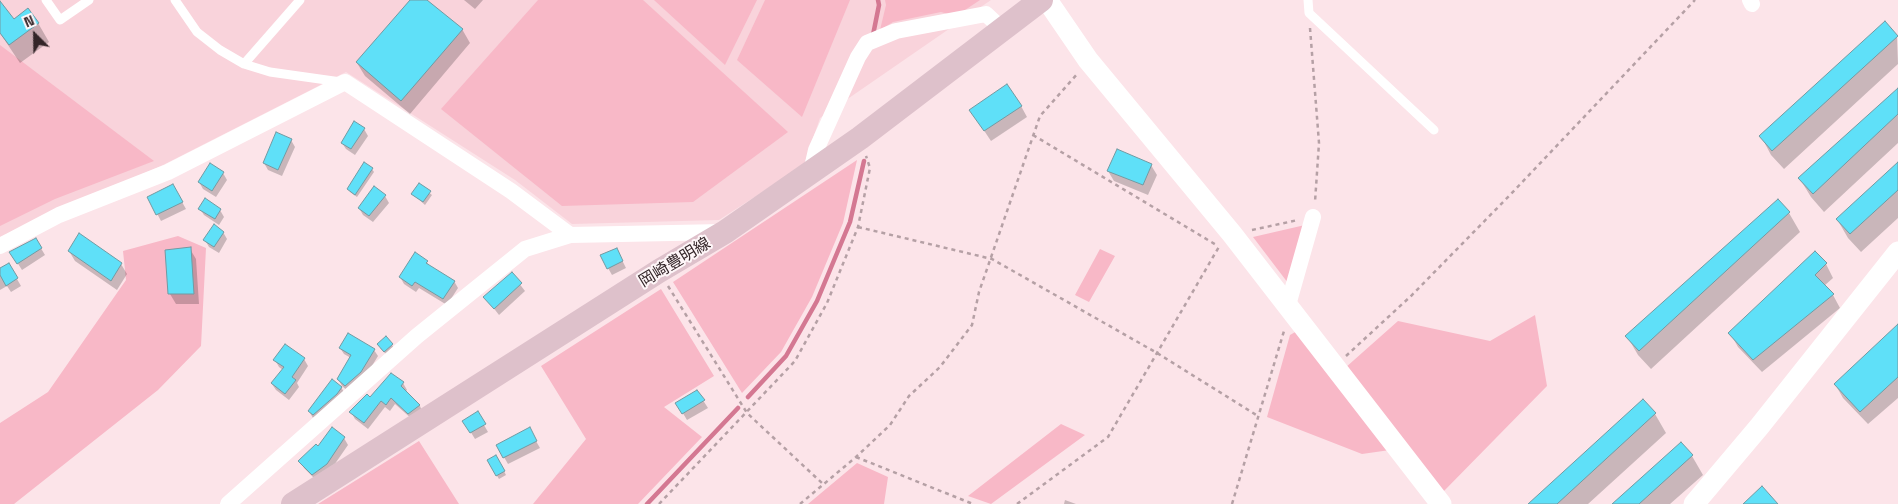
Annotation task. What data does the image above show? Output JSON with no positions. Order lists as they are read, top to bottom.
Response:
{
  "streets": {
    "main road": ["岡崎豊明線"]
  },
  "north": "top left"
}
